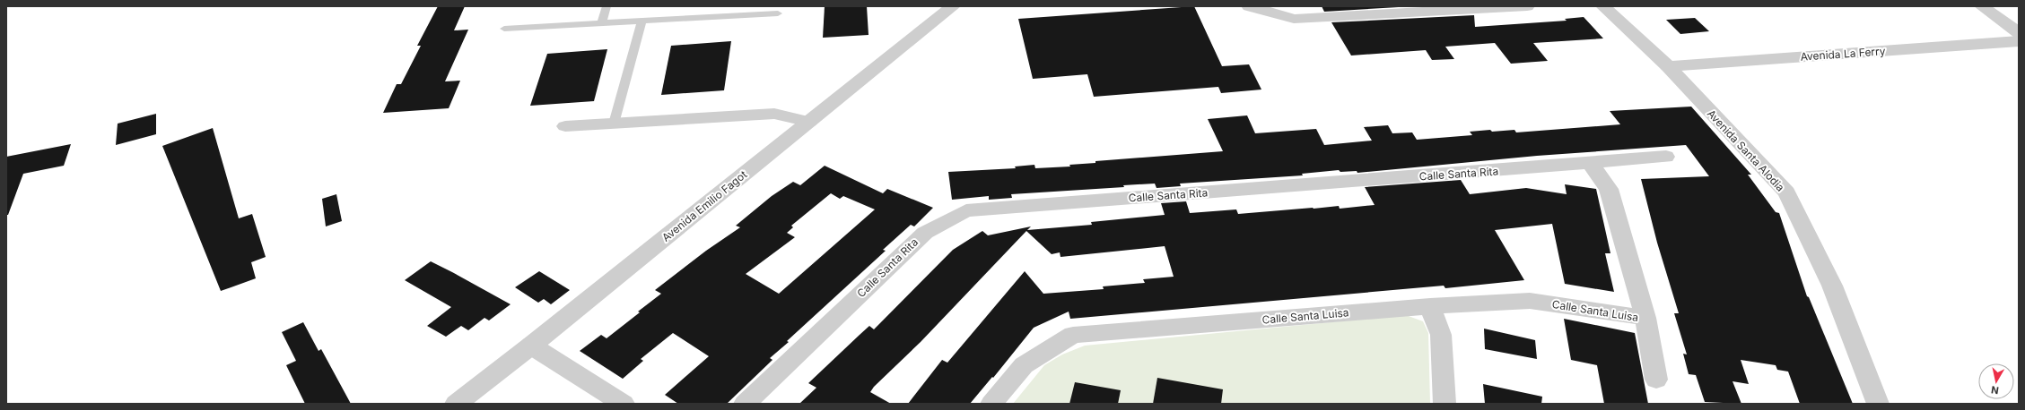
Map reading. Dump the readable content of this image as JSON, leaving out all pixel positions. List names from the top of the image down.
{
  "streets": {
    "street": [
      "Avenida La Ferry",
      "Avenida Santa Alodia",
      "Calle Santa Rita",
      "Avenida Emilio Fagot",
      "Calle Santa Luisa"
    ]
  },
  "crossings": [
    ["Avenida La Ferry", "Avenida Santa Alodia"],
    ["Calle Santa Rita", "Calle Santa Luisa"]
  ],
  "north": "bottom"
}
